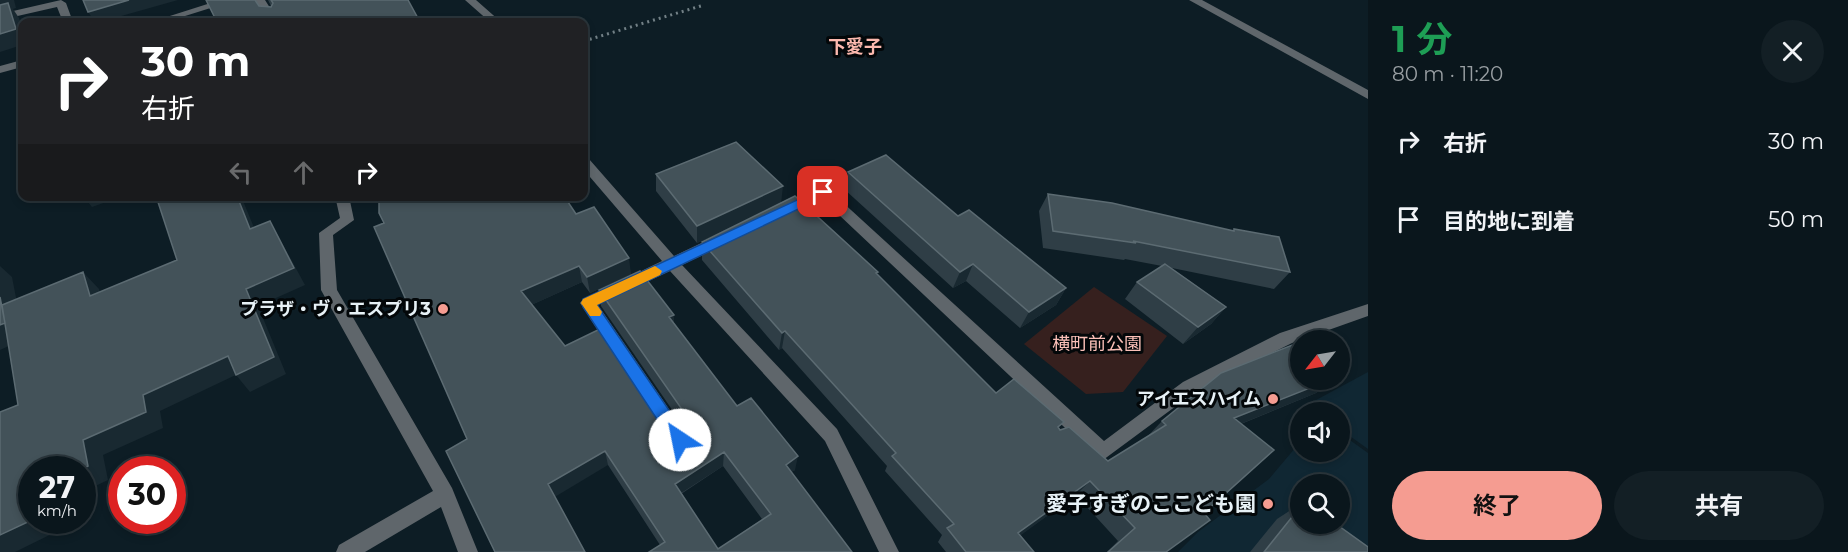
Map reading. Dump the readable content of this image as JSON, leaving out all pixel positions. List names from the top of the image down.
{
  "districts": ["下愛子"],
  "parks": ["横町前公園"],
  "places": ["プラザ・ヴ・エスプリ3", "アイエスハイム", "愛子すぎのここども園"],
  "north": "bottom left",
  "page": {
    "heading": ["1 分", "80 m · 11:20"],
    "turn": ["30 m", "右折"],
    "list": [
      {
        "name": "右折",
        "value": "30 m"
      },
      {
        "name": "目的地に到着",
        "value": "50 m"
      }
    ],
    "speed": "27 km/h",
    "limit": "30",
    "buttons": ["終了", "共有"]
  }
}
